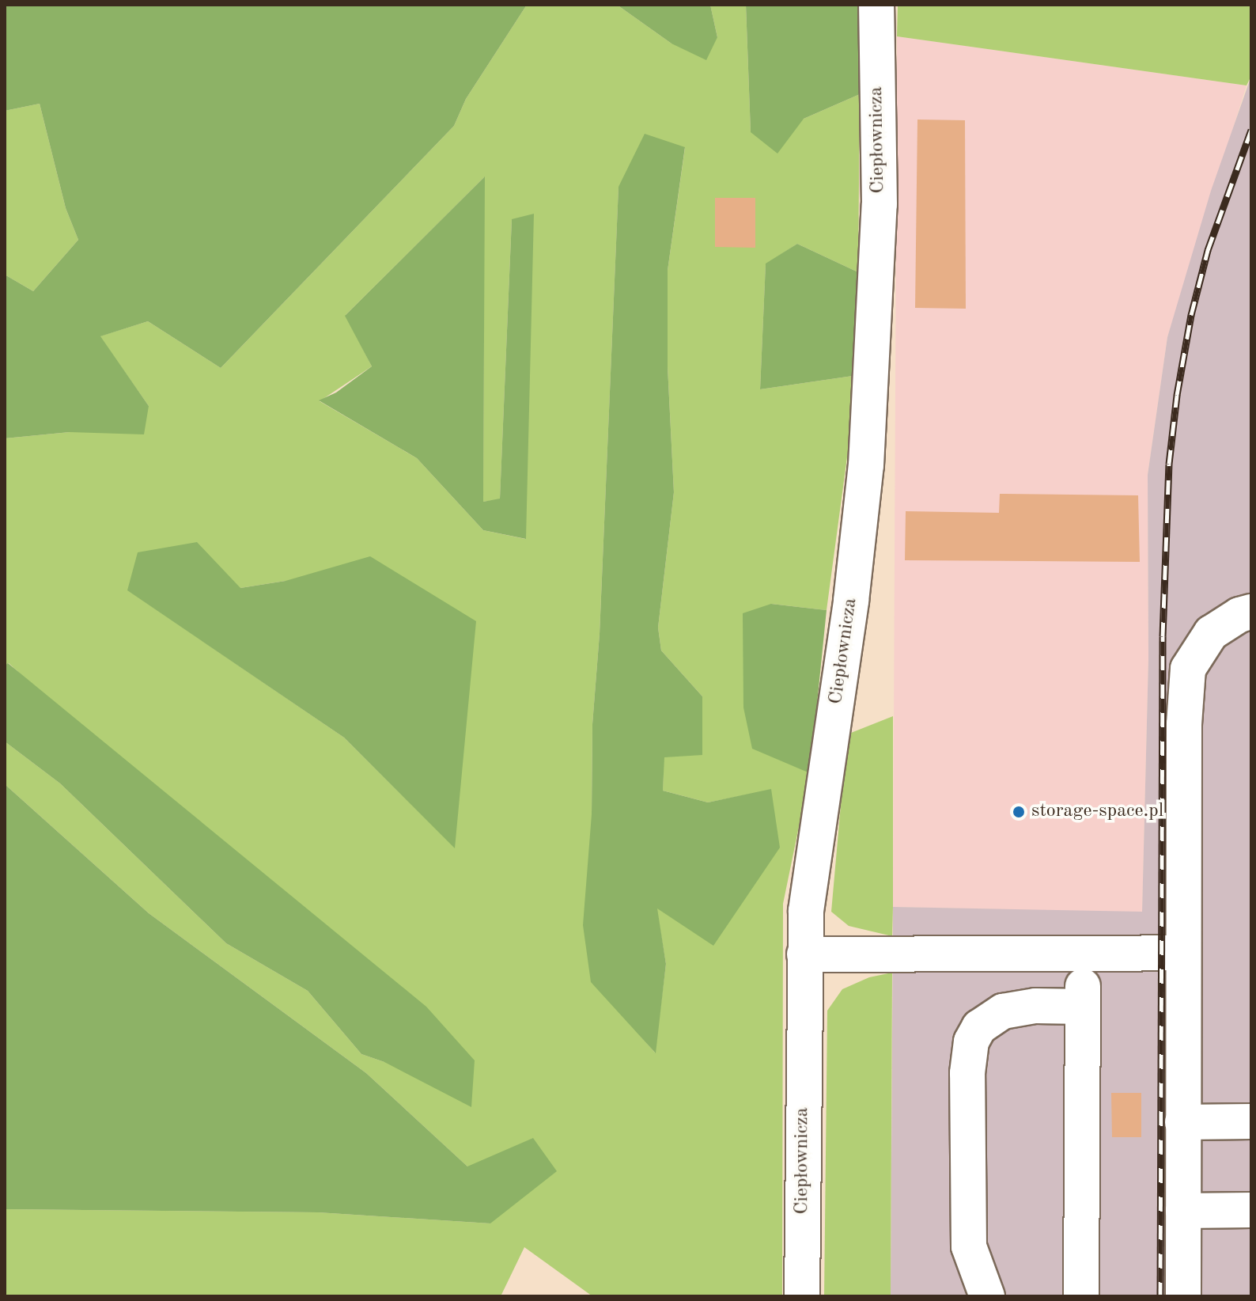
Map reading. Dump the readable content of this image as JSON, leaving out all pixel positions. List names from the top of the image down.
{
  "streets": {
    "street": ["Ciepłownicza"]
  },
  "places": ["storage-space.pl"]
}
